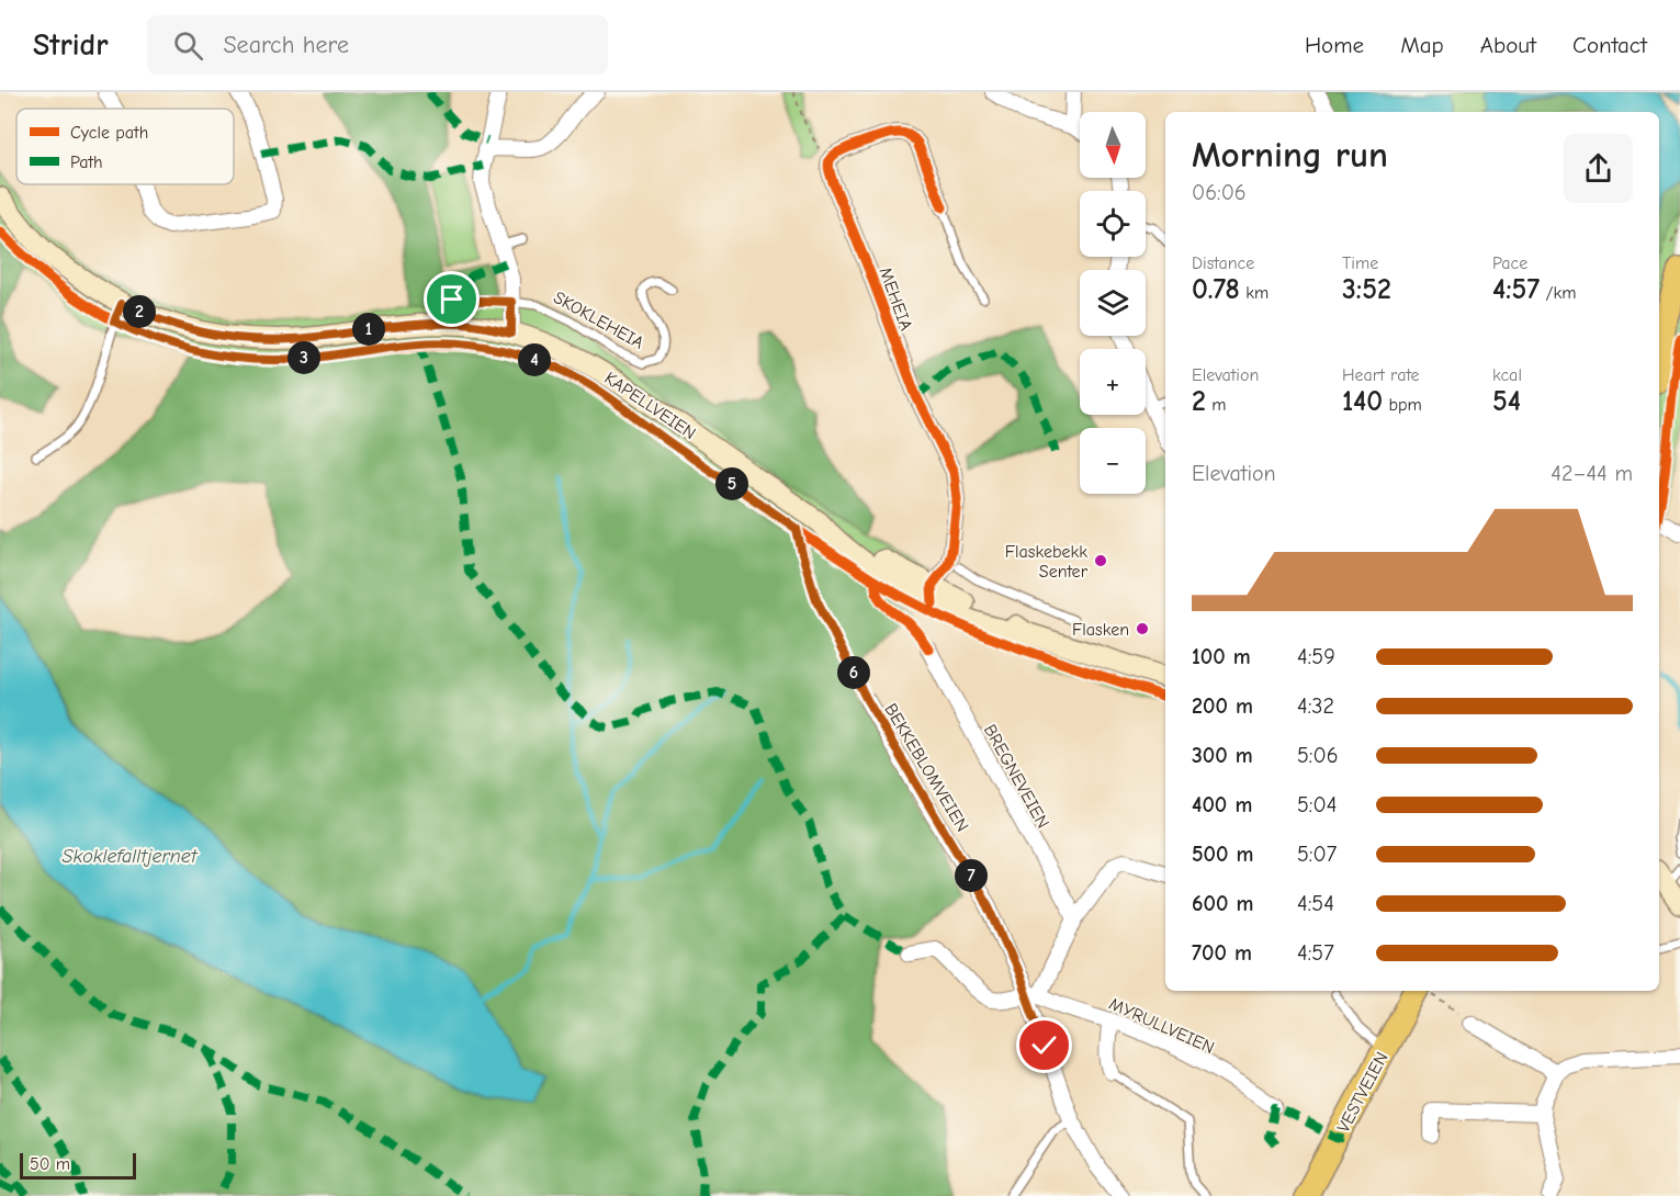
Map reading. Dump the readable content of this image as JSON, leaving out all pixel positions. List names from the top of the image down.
{
  "streets": {
    "main road": ["KAPELLVEIEN", "VESTVEIEN"],
    "street": [
      "MEHEIA",
      "BEKKEBLOMVEIEN",
      "BREGNEVEIEN",
      "MYRULLVEIEN"
    ],
    "lane": ["SKOKLEHEIA"]
  },
  "crossings": [
    ["MEHEIA", "KAPELLVEIEN"],
    ["BEKKEBLOMVEIEN", "MYRULLVEIEN"]
  ],
  "water": ["Skoklefalltjernet"],
  "places": ["Flaskebekk Senter", "Flasken"],
  "legend": ["Cycle path", "Path"],
  "scale_bar": "50 m",
  "north": "bottom",
  "page": {
    "header": "Stridr",
    "search": "Search here",
    "nav": [
      "Home",
      "Map",
      "About",
      "Contact"
    ],
    "map_buttons": ["+", "−"],
    "heading": ["Morning run", "06:06"],
    "stats": [
      ["Distance", "0.78 km"],
      ["Time", "3:52"],
      ["Pace", "4:57 /km"],
      ["Elevation", "2 m"],
      ["Heart rate", "140 bpm"],
      ["kcal", "54"]
    ],
    "pins": [
      "2",
      "1",
      "3",
      "4",
      "5",
      "6",
      "7"
    ],
    "chart": ["Elevation", "42–44 m"],
    "list": [
      {
        "name": "100 m",
        "note": "4:59"
      },
      {
        "name": "200 m",
        "note": "4:32"
      },
      {
        "name": "300 m",
        "note": "5:06"
      },
      {
        "name": "400 m",
        "note": "5:04"
      },
      {
        "name": "500 m",
        "note": "5:07"
      },
      {
        "name": "600 m",
        "note": "4:54"
      },
      {
        "name": "700 m",
        "note": "4:57"
      }
    ],
    "scale": "50 m"
  }
}
